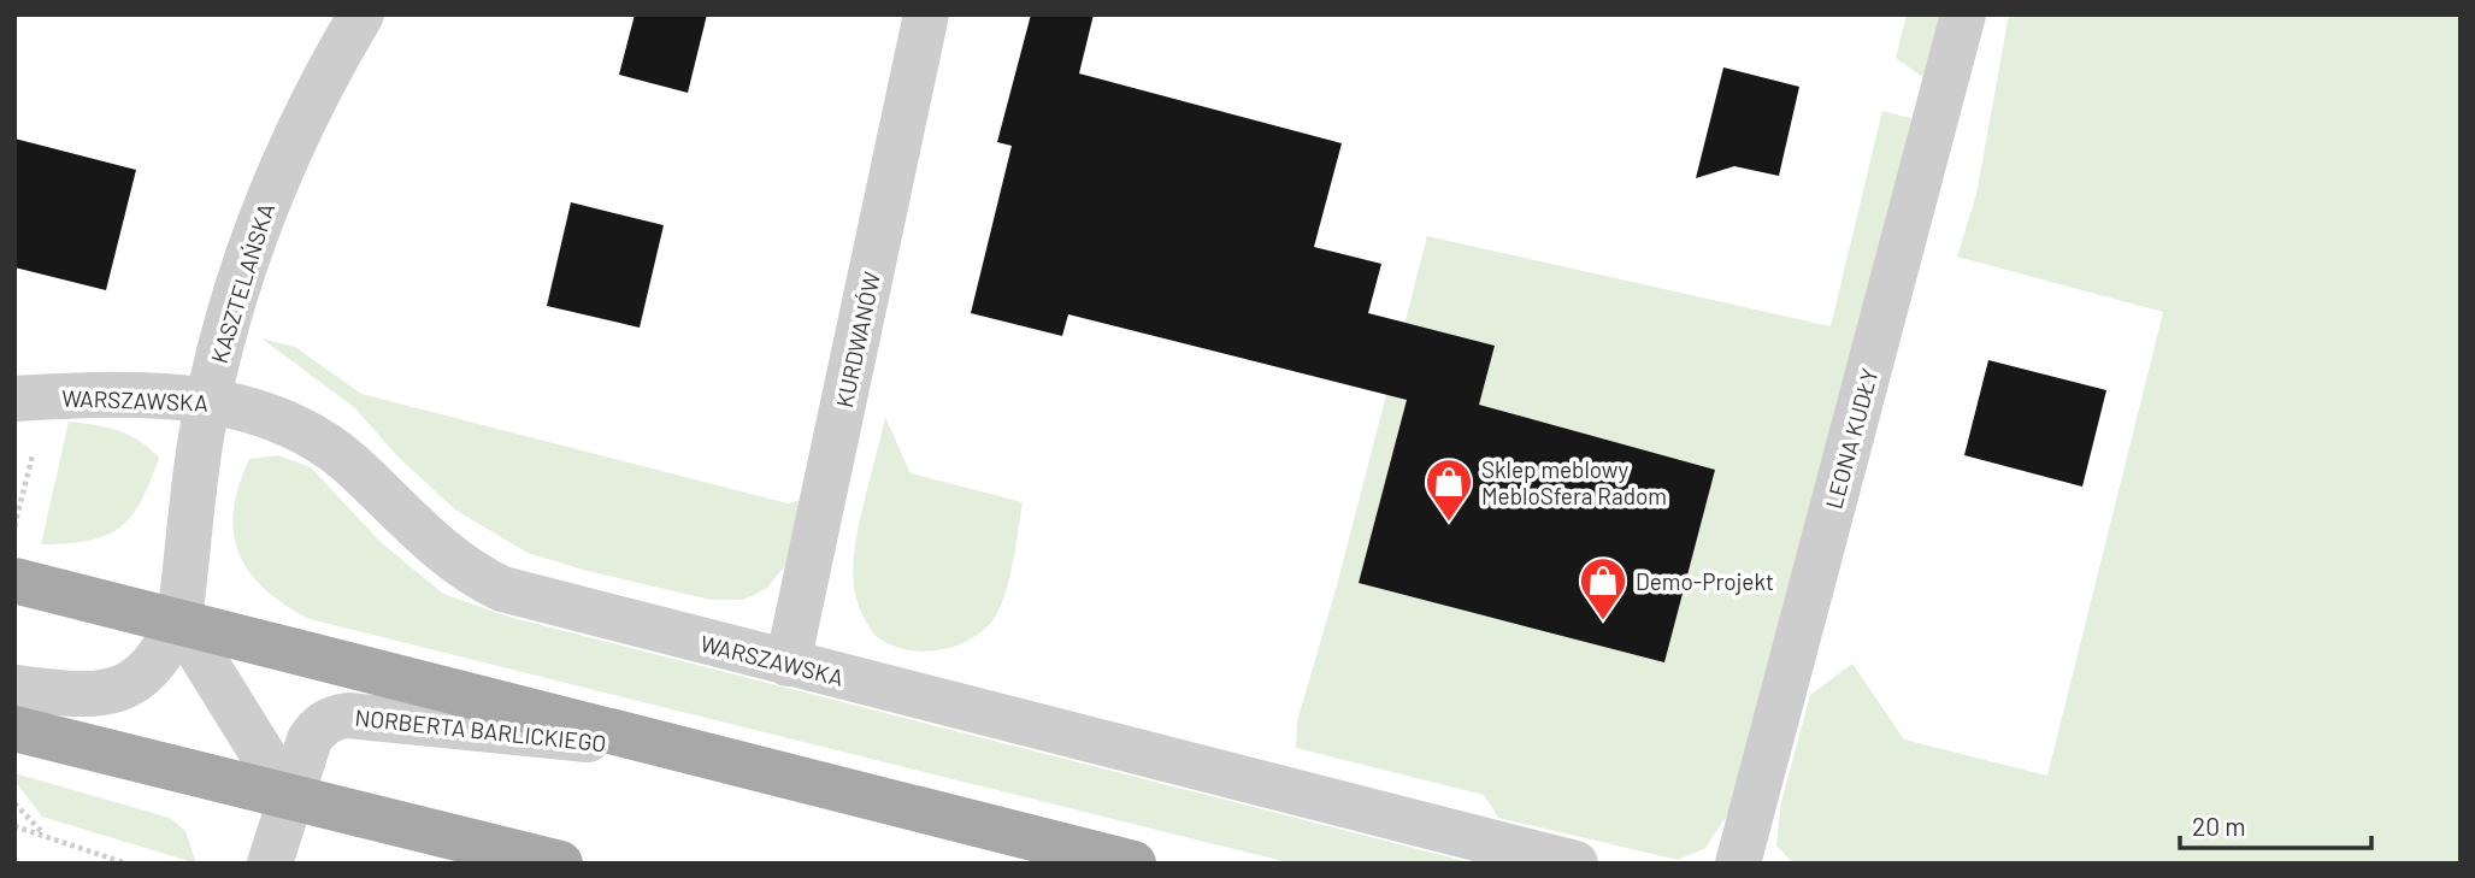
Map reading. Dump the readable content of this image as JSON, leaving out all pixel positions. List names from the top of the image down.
{
  "streets": {
    "street": [
      "KASZTELAŃSKA",
      "KURDWANÓW",
      "WARSZAWSKA",
      "LEONA KUDŁY",
      "NORBERTA BARLICKIEGO"
    ]
  },
  "crossings": [
    ["KASZTELAŃSKA", "WARSZAWSKA"],
    ["KURDWANÓW", "WARSZAWSKA"]
  ],
  "places": {
    "shop": ["Sklep meblowy MebloSfera Radom", "Demo-Projekt"]
  },
  "scale_bar": "20 m"
}
